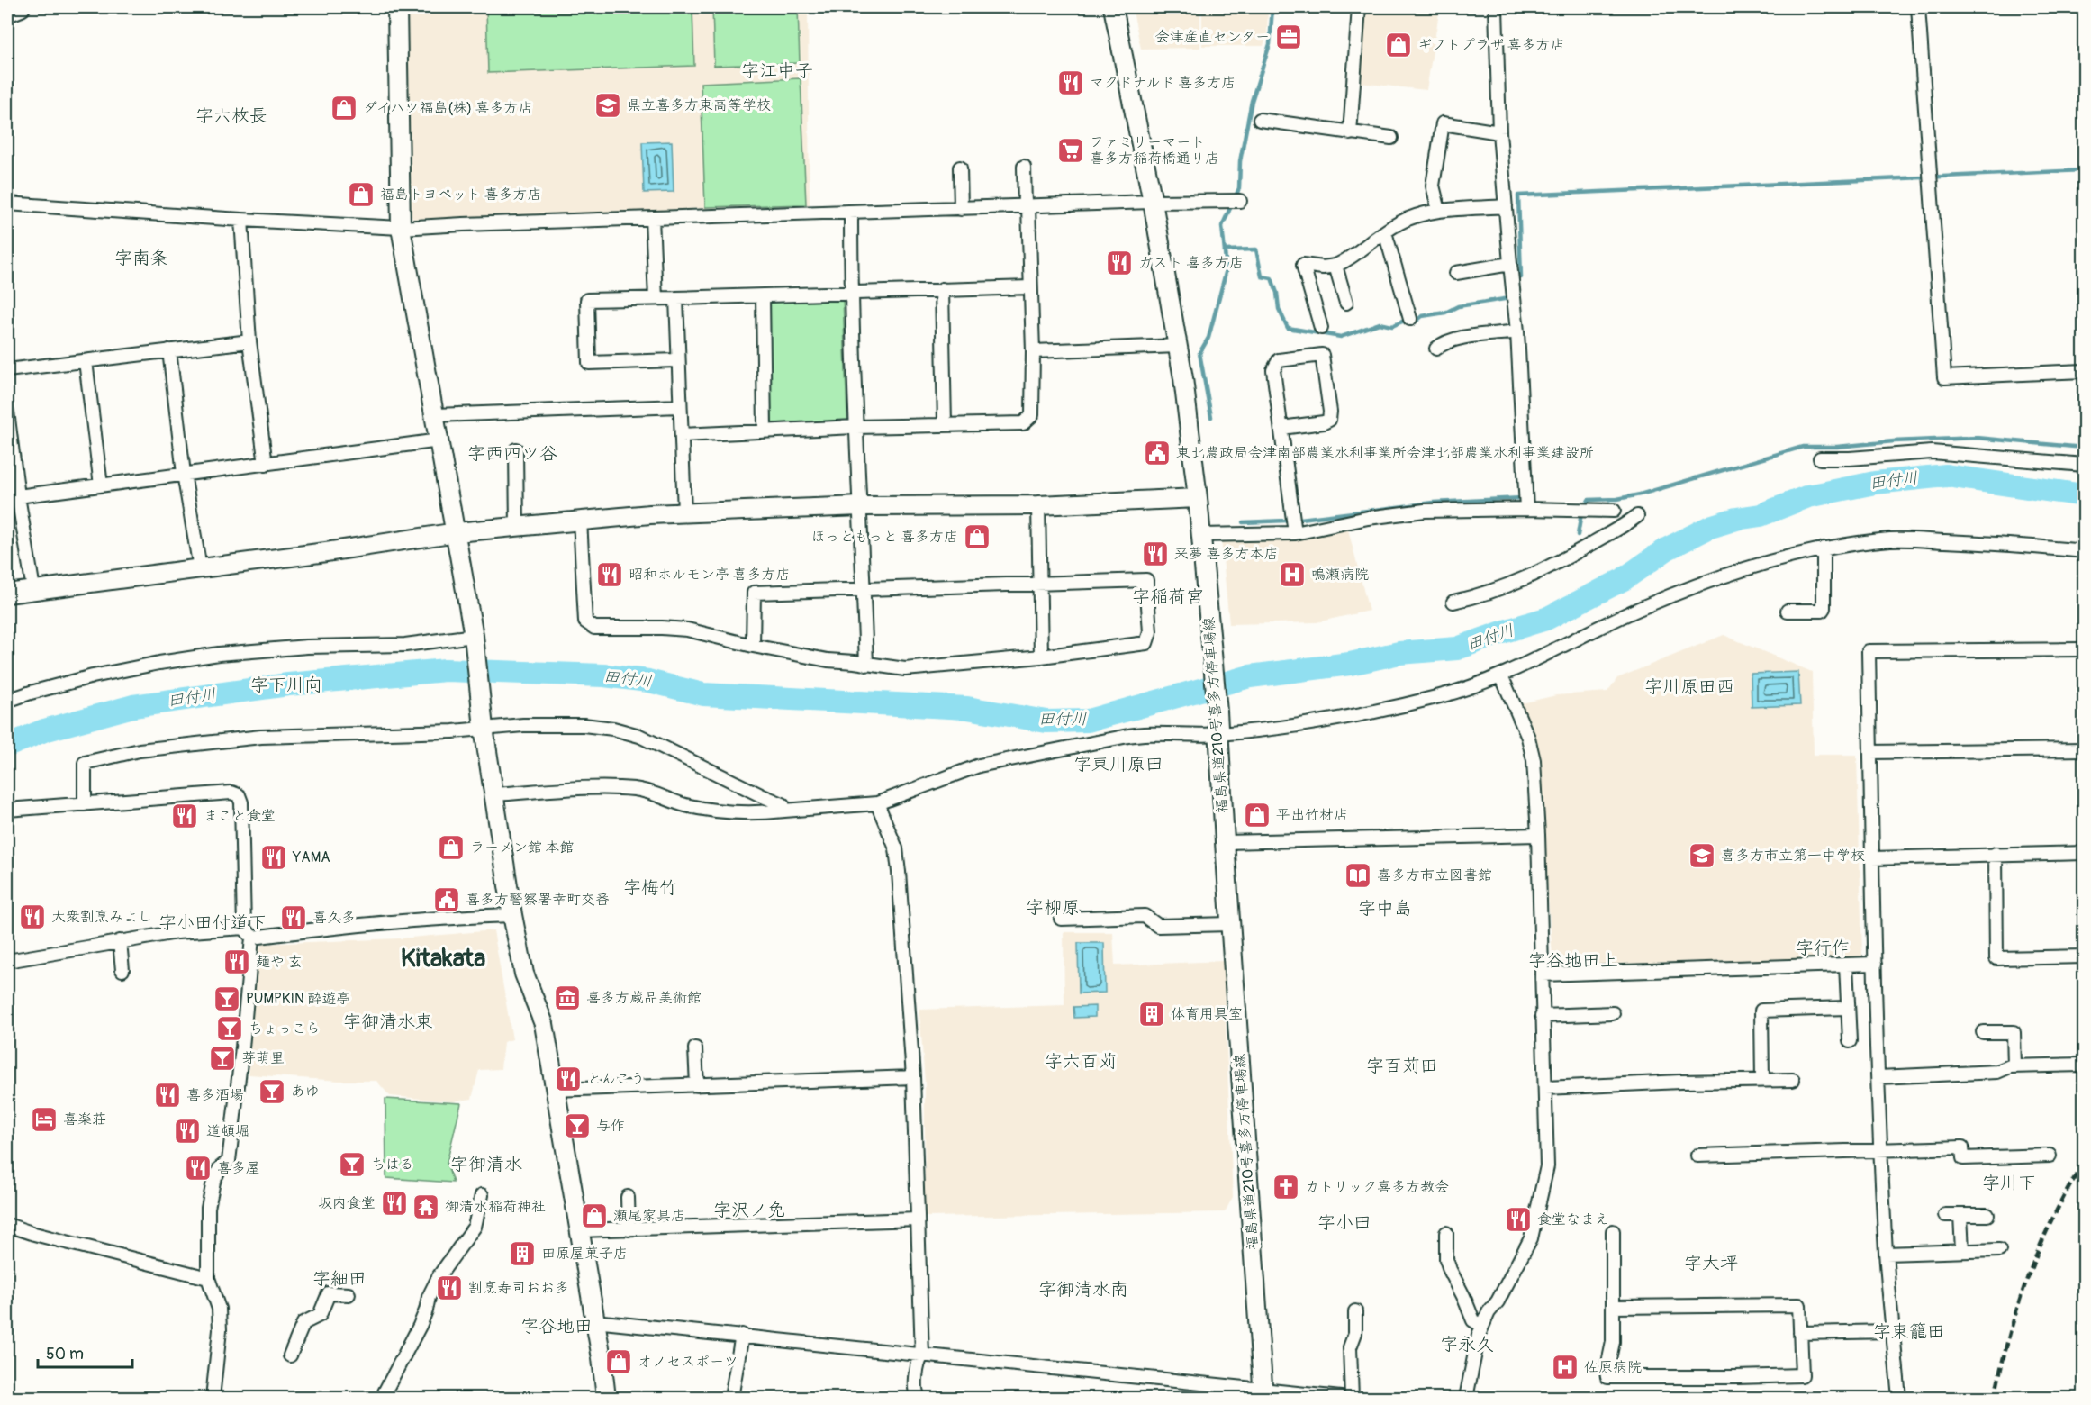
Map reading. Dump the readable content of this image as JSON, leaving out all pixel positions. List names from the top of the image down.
{
  "streets": {
    "street": ["福島県道210号喜多方停車場線"]
  },
  "districts": [
    "字江中子",
    "字六枚長",
    "字南条",
    "字西四ツ谷",
    "字稲荷宮",
    "字下川向",
    "字川原田西",
    "字東川原田",
    "字梅竹",
    "字柳原",
    "字中島",
    "字小田付道下",
    "字行作",
    "Kitakata",
    "字谷地田上",
    "字御清水東",
    "字六百苅",
    "字百苅田",
    "字御清水",
    "字川下",
    "字沢ノ免",
    "字小田",
    "字大坪",
    "字細田",
    "字御清水南",
    "字谷地田",
    "字東籠田",
    "字永久"
  ],
  "water": ["田付川"],
  "places": {
    "office": ["会津産直センター"],
    "shop": [
      "ギフトプラザ 喜多方店",
      "ダイハツ福島(株) 喜多方店",
      "福島トヨペット 喜多方店",
      "ほっともっと 喜多方店",
      "平出竹材店",
      "ラーメン館 本館",
      "瀬尾家具店",
      "オノセスポーツ"
    ],
    "restaurant": [
      "マクドナルド 喜多方店",
      "ガスト 喜多方店",
      "来夢 喜多方本店",
      "昭和ホルモン亭 喜多方店",
      "まこと食堂",
      "YAMA",
      "大衆割烹みよし",
      "喜久多",
      "麺や 玄",
      "とんこう",
      "喜多酒場",
      "道頓堀",
      "喜多屋",
      "坂内食堂",
      "食堂なまえ",
      "割烹寿司おお多"
    ],
    "school or university": ["県立喜多方東高等学校", "喜多方市立第一中学校"],
    "supermarket": ["ファミリーマート 喜多方稲荷橋通り店"],
    "public building": ["東北農政局会津南部農業水利事業所会津北部農業水利事業建設所", "喜多方警察署幸町交番"],
    "hospital": ["鳴瀬病院", "佐原病院"],
    "library": ["喜多方市立図書館"],
    "museum": ["喜多方蔵品美術館"],
    "bar": [
      "PUMPKIN 酔遊亭",
      "ちょっこら",
      "芽萌里",
      "あゆ",
      "与作",
      "ちはる"
    ],
    "building": ["体育用具室", "田原屋菓子店"],
    "hotel": ["喜楽荘"],
    "church": ["カトリック喜多方教会"],
    "temple": ["御清水稲荷神社"]
  },
  "scale_bar": "50 m"
}
